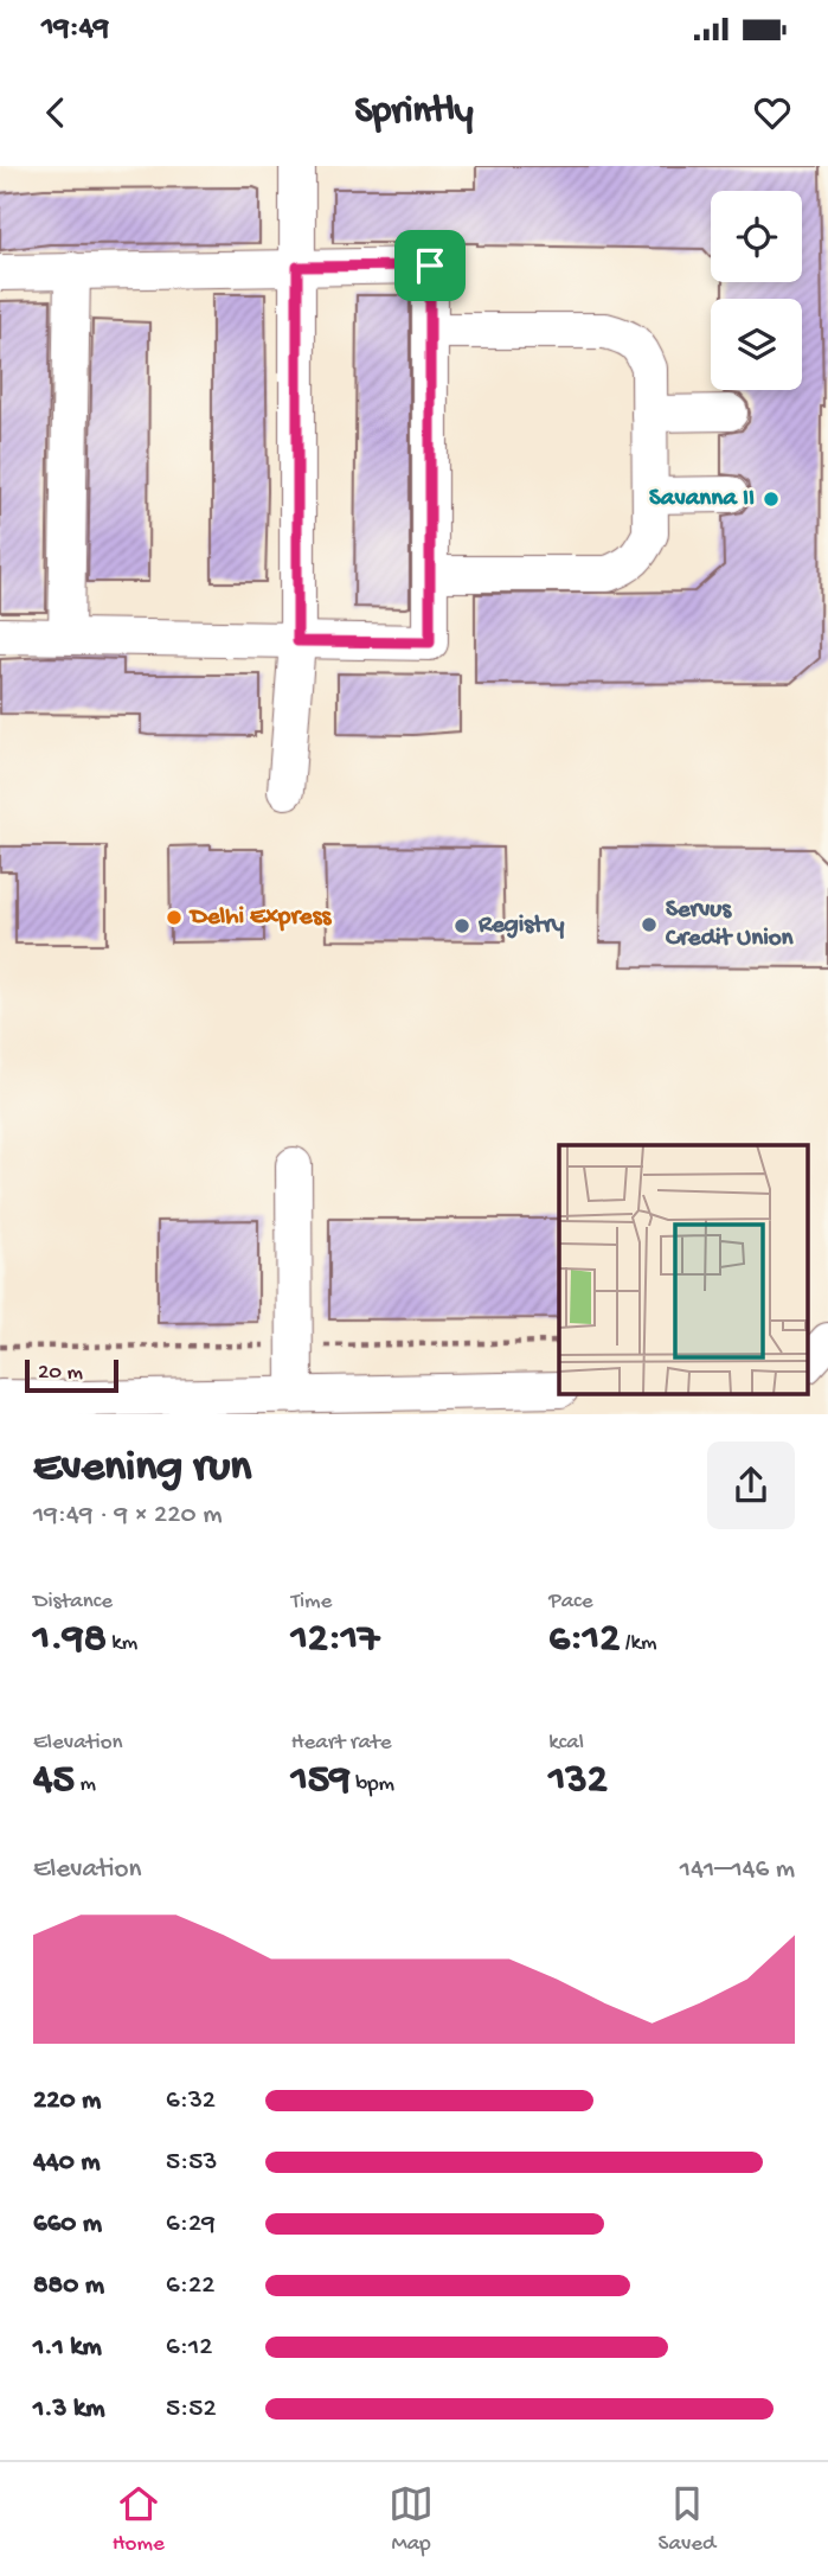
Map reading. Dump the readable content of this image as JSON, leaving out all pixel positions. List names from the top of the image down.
{
  "places": [
    "Savanna II",
    "Delhi Express",
    "Servus Credit Union",
    "Registry"
  ],
  "scale_bar": "20 m",
  "page": {
    "status": "19:49",
    "header": "Sprintly",
    "scale": "20 m",
    "heading": ["Evening run", "19:49 · 9 × 220 m"],
    "stats": [
      ["Distance", "1.98 km"],
      ["Time", "12:17"],
      ["Pace", "6:12 /km"],
      ["Elevation", "45 m"],
      ["Heart rate", "159 bpm"],
      ["kcal", "132"]
    ],
    "chart": ["Elevation", "141–146 m"],
    "list": [
      {
        "name": "220 m",
        "note": "6:32"
      },
      {
        "name": "440 m",
        "note": "5:53"
      },
      {
        "name": "660 m",
        "note": "6:29"
      },
      {
        "name": "880 m",
        "note": "6:22"
      },
      {
        "name": "1.1 km",
        "note": "6:12"
      },
      {
        "name": "1.3 km",
        "note": "5:52"
      }
    ],
    "tabs": ["Home", "Map", "Saved"]
  }
}
